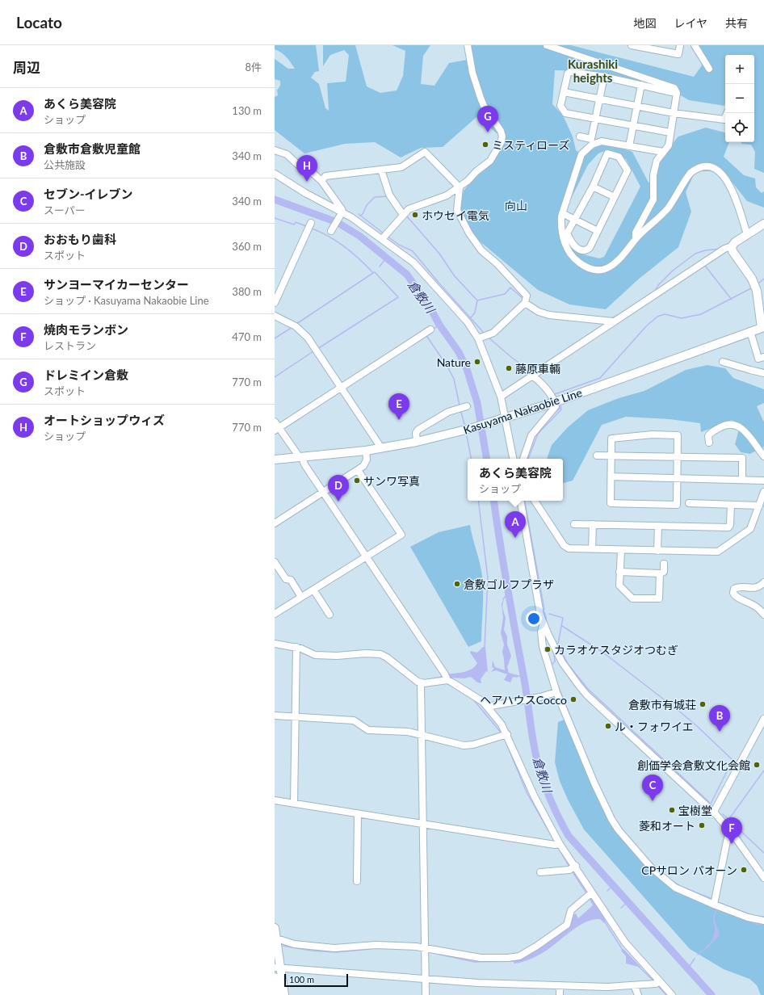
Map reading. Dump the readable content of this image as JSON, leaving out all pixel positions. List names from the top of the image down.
{
  "streets": {
    "main road": ["Kasuyama Nakaobie Line"]
  },
  "districts": ["Kurashiki heights"],
  "water": ["倉敷川"],
  "parks": ["向山"],
  "places": [
    "ミスティローズ",
    "ホウセイ電気",
    "Nature",
    "藤原車輛",
    "サンワ写真",
    "倉敷ゴルフプラザ",
    "カラオケスタジオつむぎ",
    "ヘアハウスCocco",
    "倉敷市有城荘",
    "ル・フォワイエ",
    "創価学会倉敷文化会館",
    "宝樹堂",
    "菱和オート",
    "CPサロン パオーン"
  ],
  "scale_bar": "100 m",
  "page": {
    "header": "Locato",
    "nav": ["地図", "レイヤ", "共有"],
    "heading": ["周辺", "8件"],
    "map_buttons": ["+", "−"],
    "list": [
      {
        "mark": "A",
        "name": "あくら美容院",
        "note": "ショップ",
        "value": "130 m"
      },
      {
        "mark": "B",
        "name": "倉敷市倉敷児童館",
        "note": "公共施設",
        "value": "340 m"
      },
      {
        "mark": "C",
        "name": "セブン-イレブン",
        "note": "スーパー",
        "value": "340 m"
      },
      {
        "mark": "D",
        "name": "おおもり歯科",
        "note": "スポット",
        "value": "360 m"
      },
      {
        "mark": "E",
        "name": "サンヨーマイカーセンター",
        "note": "ショップ · Kasuyama Nakaobie Line",
        "value": "380 m"
      },
      {
        "mark": "F",
        "name": "焼肉モランボン",
        "note": "レストラン",
        "value": "470 m"
      },
      {
        "mark": "G",
        "name": "ドレミイン倉敷",
        "note": "スポット",
        "value": "770 m"
      },
      {
        "mark": "H",
        "name": "オートショップウィズ",
        "note": "ショップ",
        "value": "770 m"
      }
    ],
    "pins": [
      "G",
      "H",
      "E",
      "D",
      "A",
      "B",
      "C",
      "F"
    ],
    "popup": ["あくら美容院", "ショップ"],
    "scale": "100 m"
  }
}
